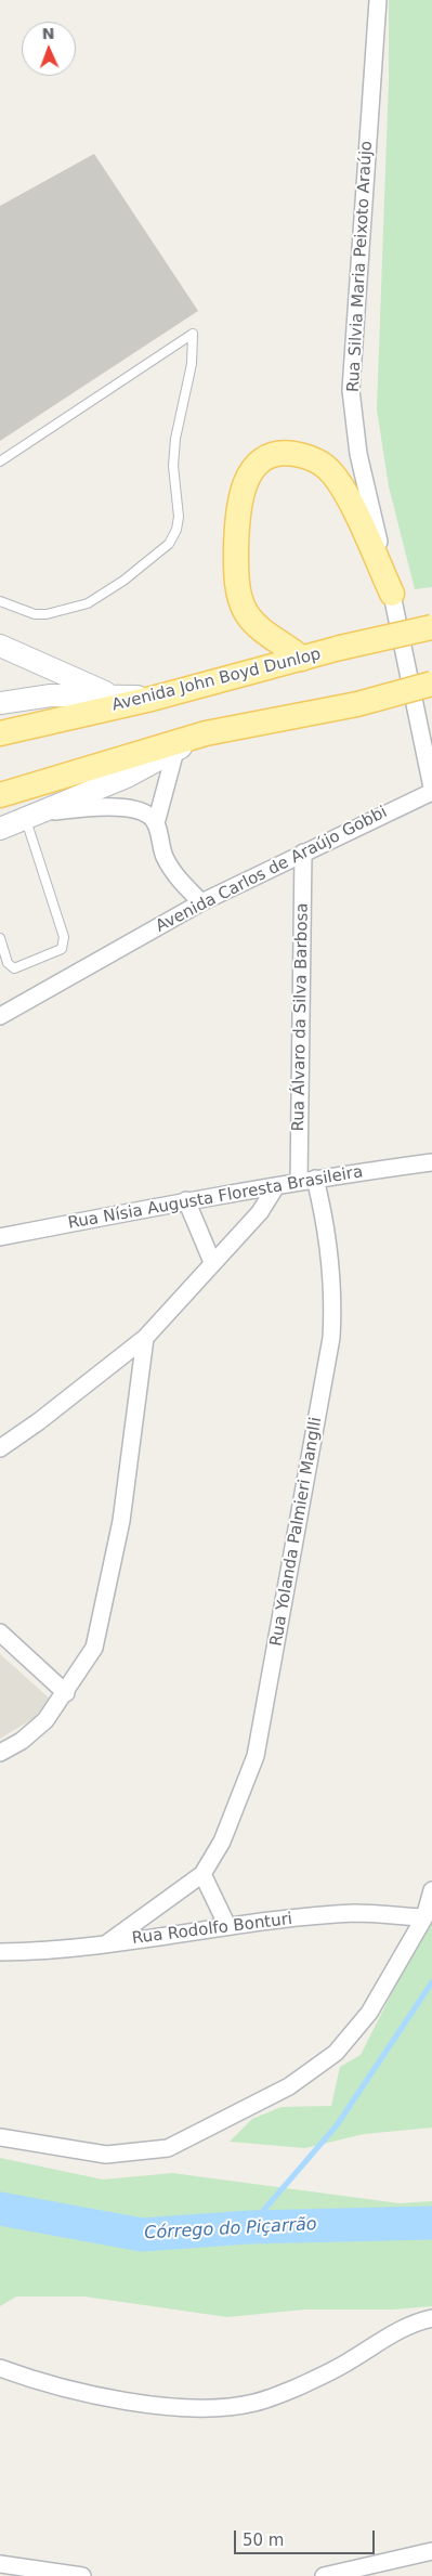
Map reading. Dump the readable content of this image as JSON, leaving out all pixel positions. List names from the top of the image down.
{
  "streets": {
    "main road": ["Avenida John Boyd Dunlop"],
    "street": [
      "Rua Silvia Maria Peixoto Araújo",
      "Avenida Carlos de Araújo Gobbi",
      "Rua Álvaro da Silva Barbosa",
      "Rua Nísia Augusta Floresta Brasileira",
      "Rua Yolanda Palmieri Manglli",
      "Rua Rodolfo Bonturi"
    ]
  },
  "crossings": [
    ["Avenida Carlos de Araújo Gobbi", "Rua Álvaro da Silva Barbosa"],
    ["Rua Álvaro da Silva Barbosa", "Rua Nísia Augusta Floresta Brasileira"],
    ["Rua Álvaro da Silva Barbosa", "Rua Yolanda Palmieri Manglli"],
    ["Rua Nísia Augusta Floresta Brasileira", "Rua Yolanda Palmieri Manglli"],
    ["Rua Yolanda Palmieri Manglli", "Rua Rodolfo Bonturi"]
  ],
  "water": ["Córrego do Piçarrão"],
  "scale_bar": "50 m",
  "north": "top"
}
